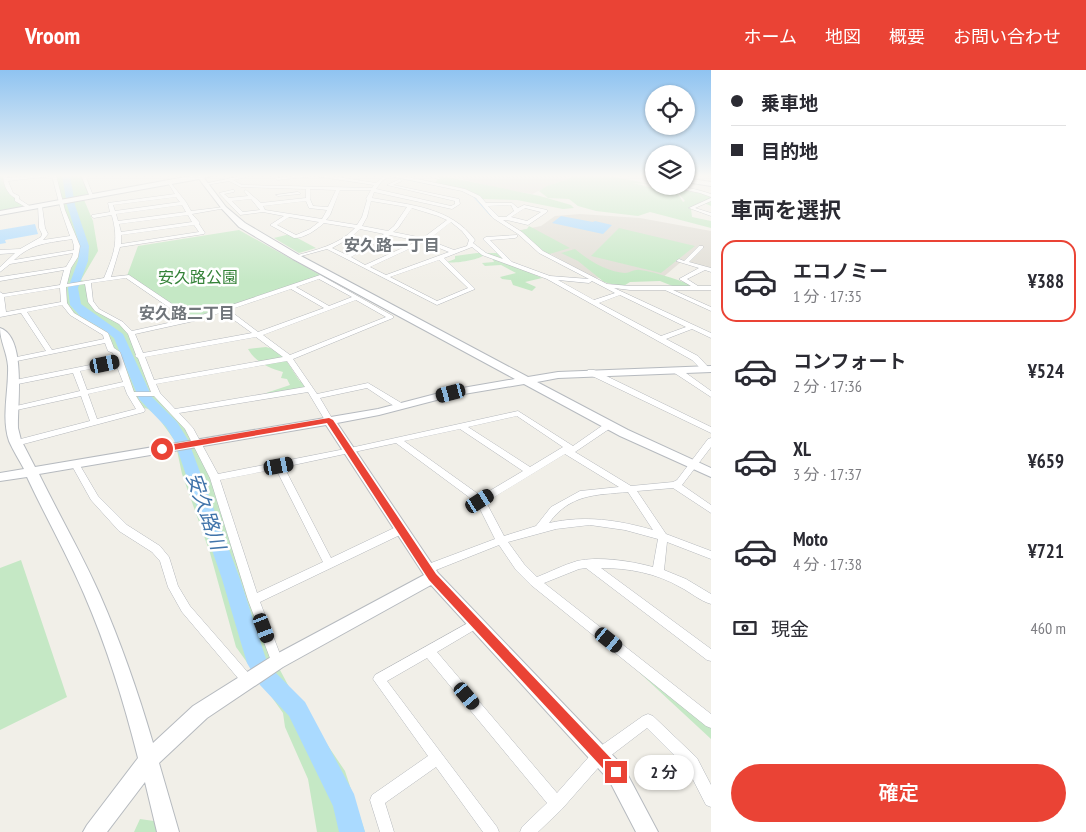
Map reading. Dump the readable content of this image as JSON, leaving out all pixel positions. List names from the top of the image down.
{
  "districts": ["安久路一丁目", "安久路二丁目"],
  "water": ["安久路川"],
  "parks": ["安久路公園"],
  "page": {
    "header": "Vroom",
    "nav": [
      "ホーム",
      "地図",
      "概要",
      "お問い合わせ"
    ],
    "banner": ["乗車地", "目的地"],
    "heading": "車両を選択",
    "list": [
      {
        "name": "エコノミー",
        "note": "1 分 · 17:35",
        "value": "¥388"
      },
      {
        "name": "コンフォート",
        "note": "2 分 · 17:36",
        "value": "¥524"
      },
      {
        "name": "XL",
        "note": "3 分 · 17:37",
        "value": "¥659"
      },
      {
        "name": "Moto",
        "note": "4 分 · 17:38",
        "value": "¥721"
      }
    ],
    "pay": ["現金", "460 m"],
    "buttons": "確定",
    "bubble": "2 分"
  }
}
